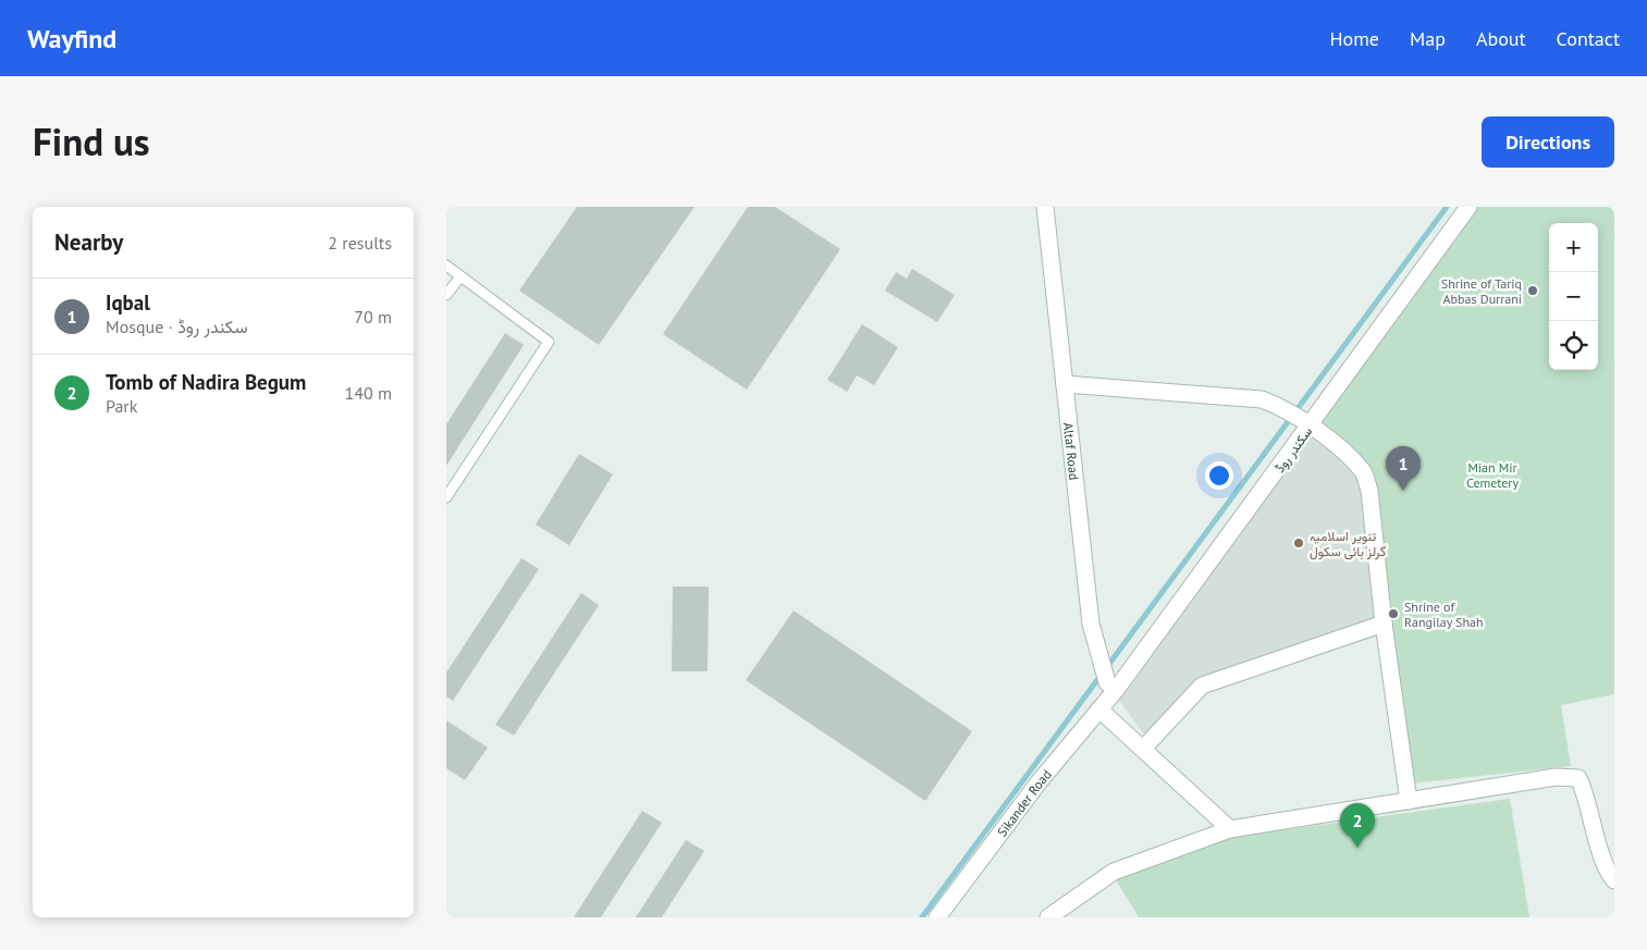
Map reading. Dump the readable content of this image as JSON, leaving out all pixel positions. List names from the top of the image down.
{
  "streets": {
    "street": ["سکندر روڈ", "Altaf Road", "Sikander Road"]
  },
  "crossings": [
    ["سکندر روڈ", "Altaf Road"],
    ["سکندر روڈ", "Sikander Road"],
    ["Altaf Road", "Sikander Road"]
  ],
  "parks": ["Mian Mir Cemetery"],
  "places": ["Shrine of Tariq Abbas Durrani", "تنویر اسلامیہ گرلز ہائی سکول", "Shrine of Rangilay Shah"],
  "page": {
    "header": "Wayfind",
    "nav": [
      "Home",
      "Map",
      "About",
      "Contact"
    ],
    "title": "Find us",
    "buttons": "Directions",
    "heading": ["Nearby", "2 results"],
    "map_buttons": ["+", "−"],
    "list": [
      {
        "mark": "1",
        "name": "Iqbal",
        "note": "Mosque · سکندر روڈ",
        "value": "70 m"
      },
      {
        "mark": "2",
        "name": "Tomb of Nadira Begum",
        "note": "Park",
        "value": "140 m"
      }
    ],
    "pins": ["1", "2"]
  }
}
